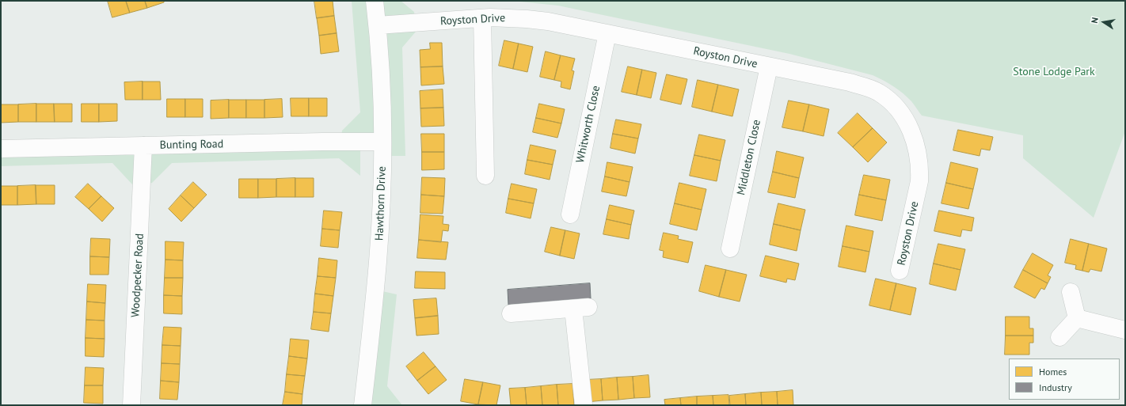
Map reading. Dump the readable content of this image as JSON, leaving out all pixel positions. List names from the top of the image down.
{
  "streets": {
    "street": [
      "Royston Drive",
      "Whitworth Close",
      "Bunting Road",
      "Middleton Close",
      "Hawthorn Drive",
      "Woodpecker Road"
    ]
  },
  "crossings": [
    ["Royston Drive", "Whitworth Close"],
    ["Royston Drive", "Middleton Close"],
    ["Royston Drive", "Hawthorn Drive"],
    ["Bunting Road", "Hawthorn Drive"],
    ["Bunting Road", "Woodpecker Road"]
  ],
  "parks": ["Stone Lodge Park"],
  "legend": ["Homes", "Industry"],
  "north": "left"
}
